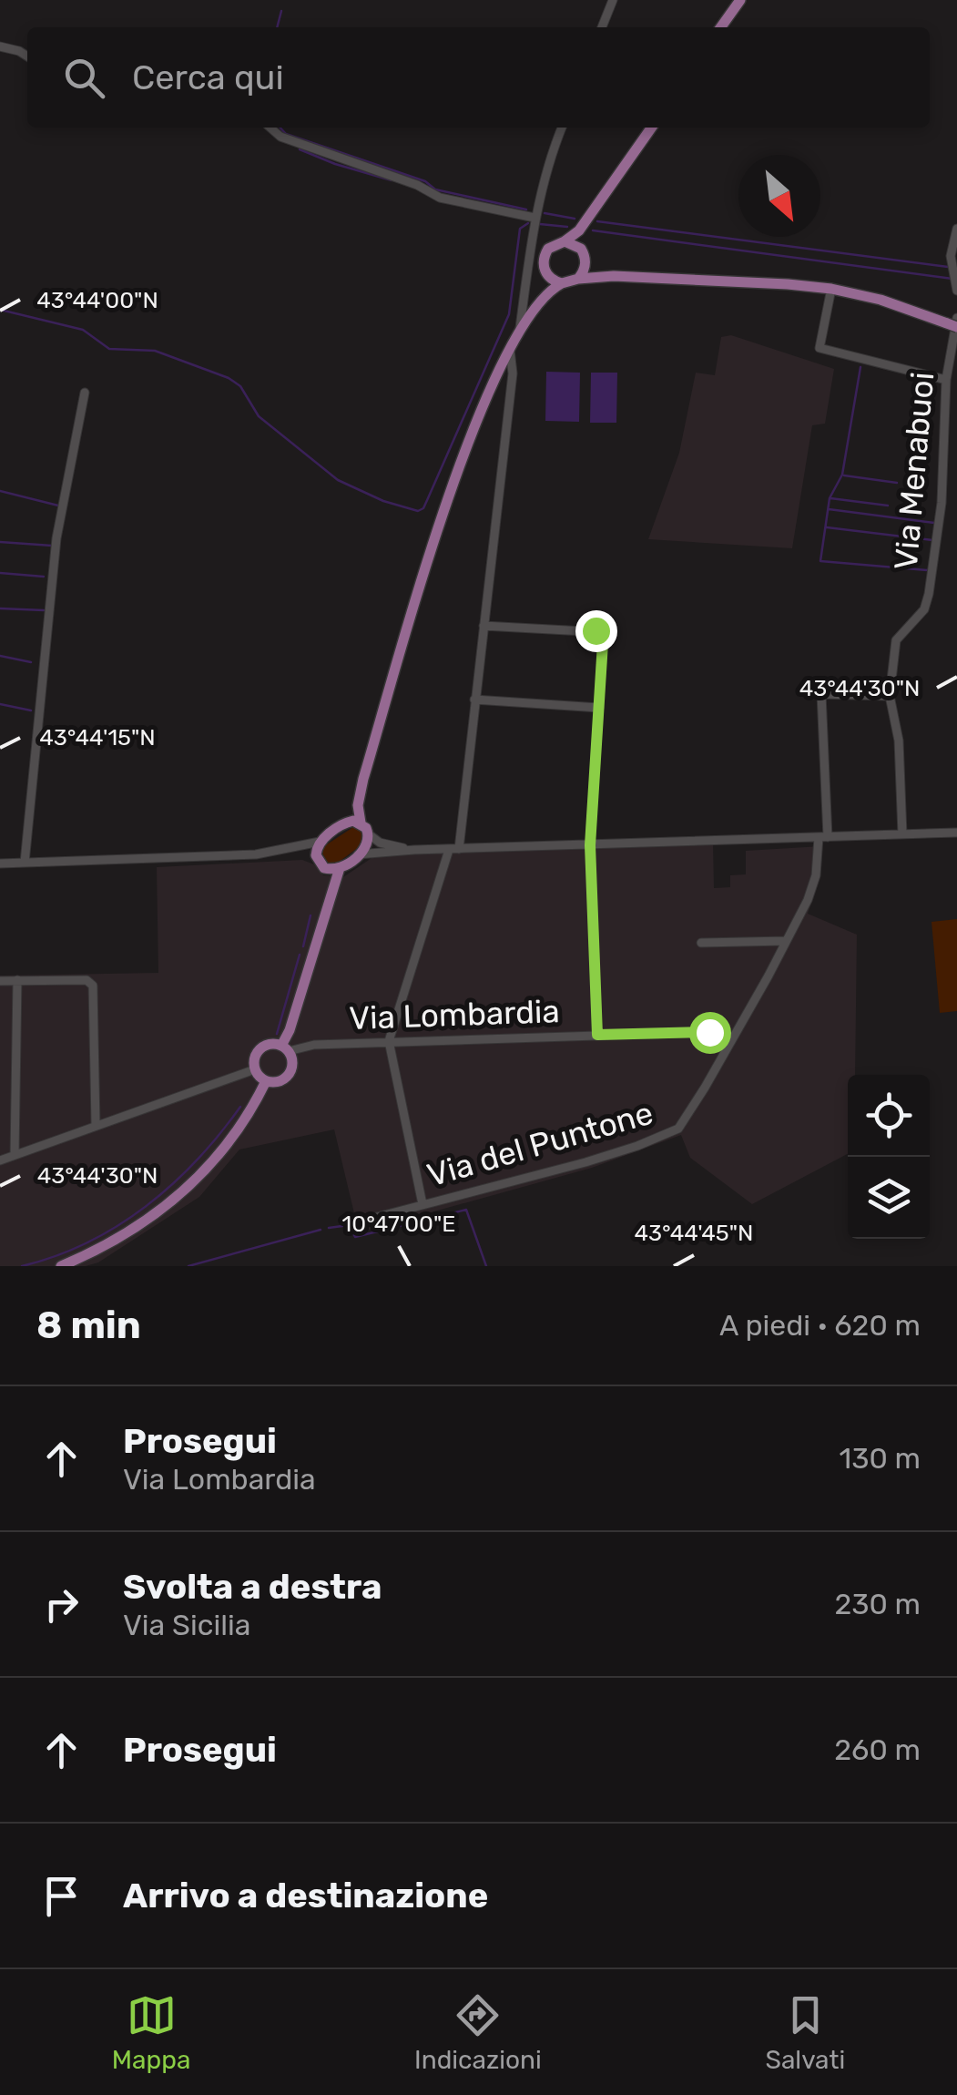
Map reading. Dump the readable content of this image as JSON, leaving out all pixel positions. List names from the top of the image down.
{
  "streets": {
    "street": ["Via Menabuoi", "Via Lombardia", "Via del Puntone"]
  },
  "crossings": [
    ["Via Menabuoi", "Via del Puntone"],
    ["Via Lombardia", "Via del Puntone"]
  ],
  "north": "bottom right",
  "page": {
    "search": "Cerca qui",
    "heading": ["8 min", "A piedi · 620 m"],
    "list": [
      ["Prosegui", "Via Lombardia", "130 m"],
      ["Svolta a destra", "Via Sicilia", "230 m"],
      ["Prosegui", "260 m"],
      "Arrivo a destinazione"
    ],
    "nav": ["Mappa", "Indicazioni", "Salvati"]
  },
  "coordinates": [
    "43°44'00\"N",
    "43°44'30\"N",
    "43°44'15\"N",
    "10°47'00\"E",
    "43°44'45\"N"
  ]
}
